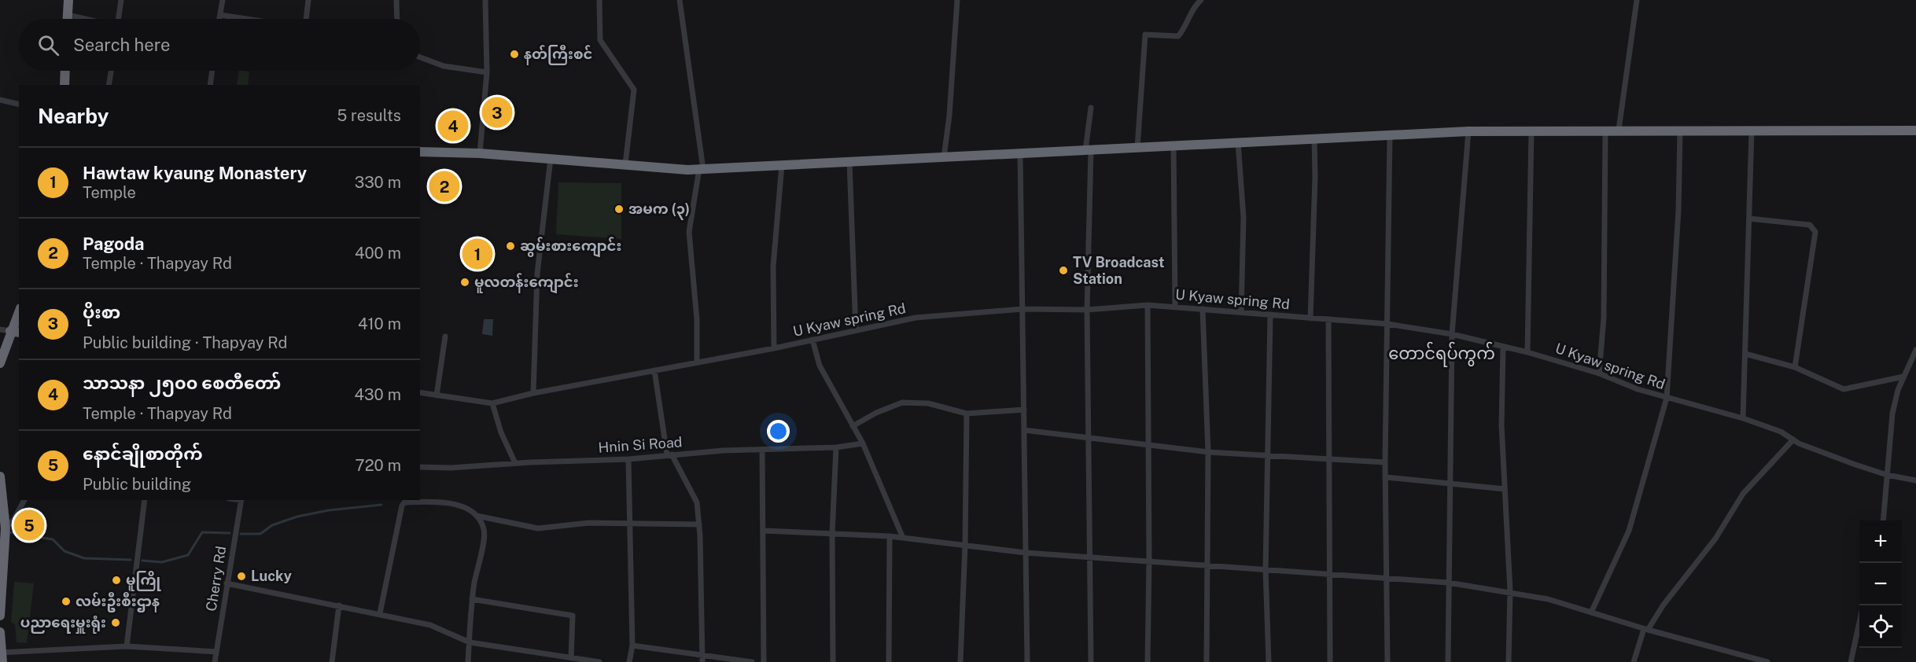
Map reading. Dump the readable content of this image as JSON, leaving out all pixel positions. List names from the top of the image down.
{
  "streets": {
    "street": ["U Kyaw spring Rd", "Hnin Si Road", "Cherry Rd"]
  },
  "districts": ["တောင်ရပ်ကွက်"],
  "places": [
    "နတ်ကြီးစင်",
    "အမက (၃)",
    "ဆွမ်းစားကျောင်း",
    "TV Broadcast Station",
    "မူလတန်းကျောင်း",
    "Lucky",
    "မူကြို",
    "လမ်းဦးစီးဌာန",
    "ပညာရေးမှူးရုံး"
  ],
  "page": {
    "search": "Search here",
    "heading": ["Nearby", "5 results"],
    "pins": [
      "3",
      "4",
      "2",
      "1",
      "5"
    ],
    "list": [
      {
        "mark": "1",
        "name": "Hawtaw kyaung Monastery",
        "note": "Temple",
        "value": "330 m"
      },
      {
        "mark": "2",
        "name": "Pagoda",
        "note": "Temple · Thapyay Rd",
        "value": "400 m"
      },
      {
        "mark": "3",
        "name": "ပိုးစာ",
        "note": "Public building · Thapyay Rd",
        "value": "410 m"
      },
      {
        "mark": "4",
        "name": "သာသနာ ၂၅၀၀ စေတီတော်",
        "note": "Temple · Thapyay Rd",
        "value": "430 m"
      },
      {
        "mark": "5",
        "name": "နောင်ချိုစာတိုက်",
        "note": "Public building",
        "value": "720 m"
      }
    ],
    "map_buttons": ["+", "−"]
  }
}
